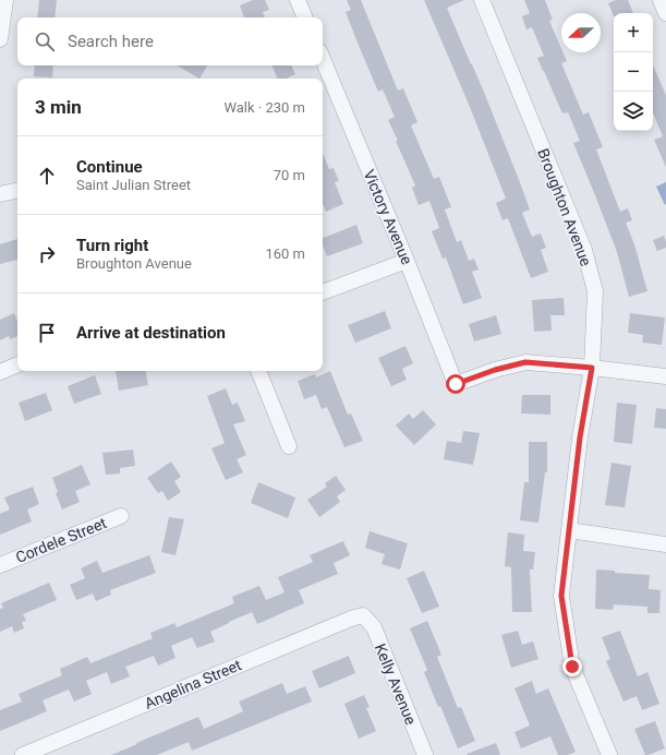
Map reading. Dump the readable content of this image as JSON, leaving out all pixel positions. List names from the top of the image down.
{
  "streets": {
    "street": [
      "Broughton Avenue",
      "Victory Avenue",
      "Cordele Street",
      "Angelina Street",
      "Kelly Avenue"
    ]
  },
  "crossings": [
    ["Broughton Avenue", "Victory Avenue"],
    ["Angelina Street", "Kelly Avenue"]
  ],
  "north": "left",
  "page": {
    "map_buttons": ["+", "−"],
    "search": "Search here",
    "heading": ["3 min", "Walk · 230 m"],
    "list": [
      ["Continue", "Saint Julian Street", "70 m"],
      ["Turn right", "Broughton Avenue", "160 m"],
      "Arrive at destination"
    ]
  }
}
